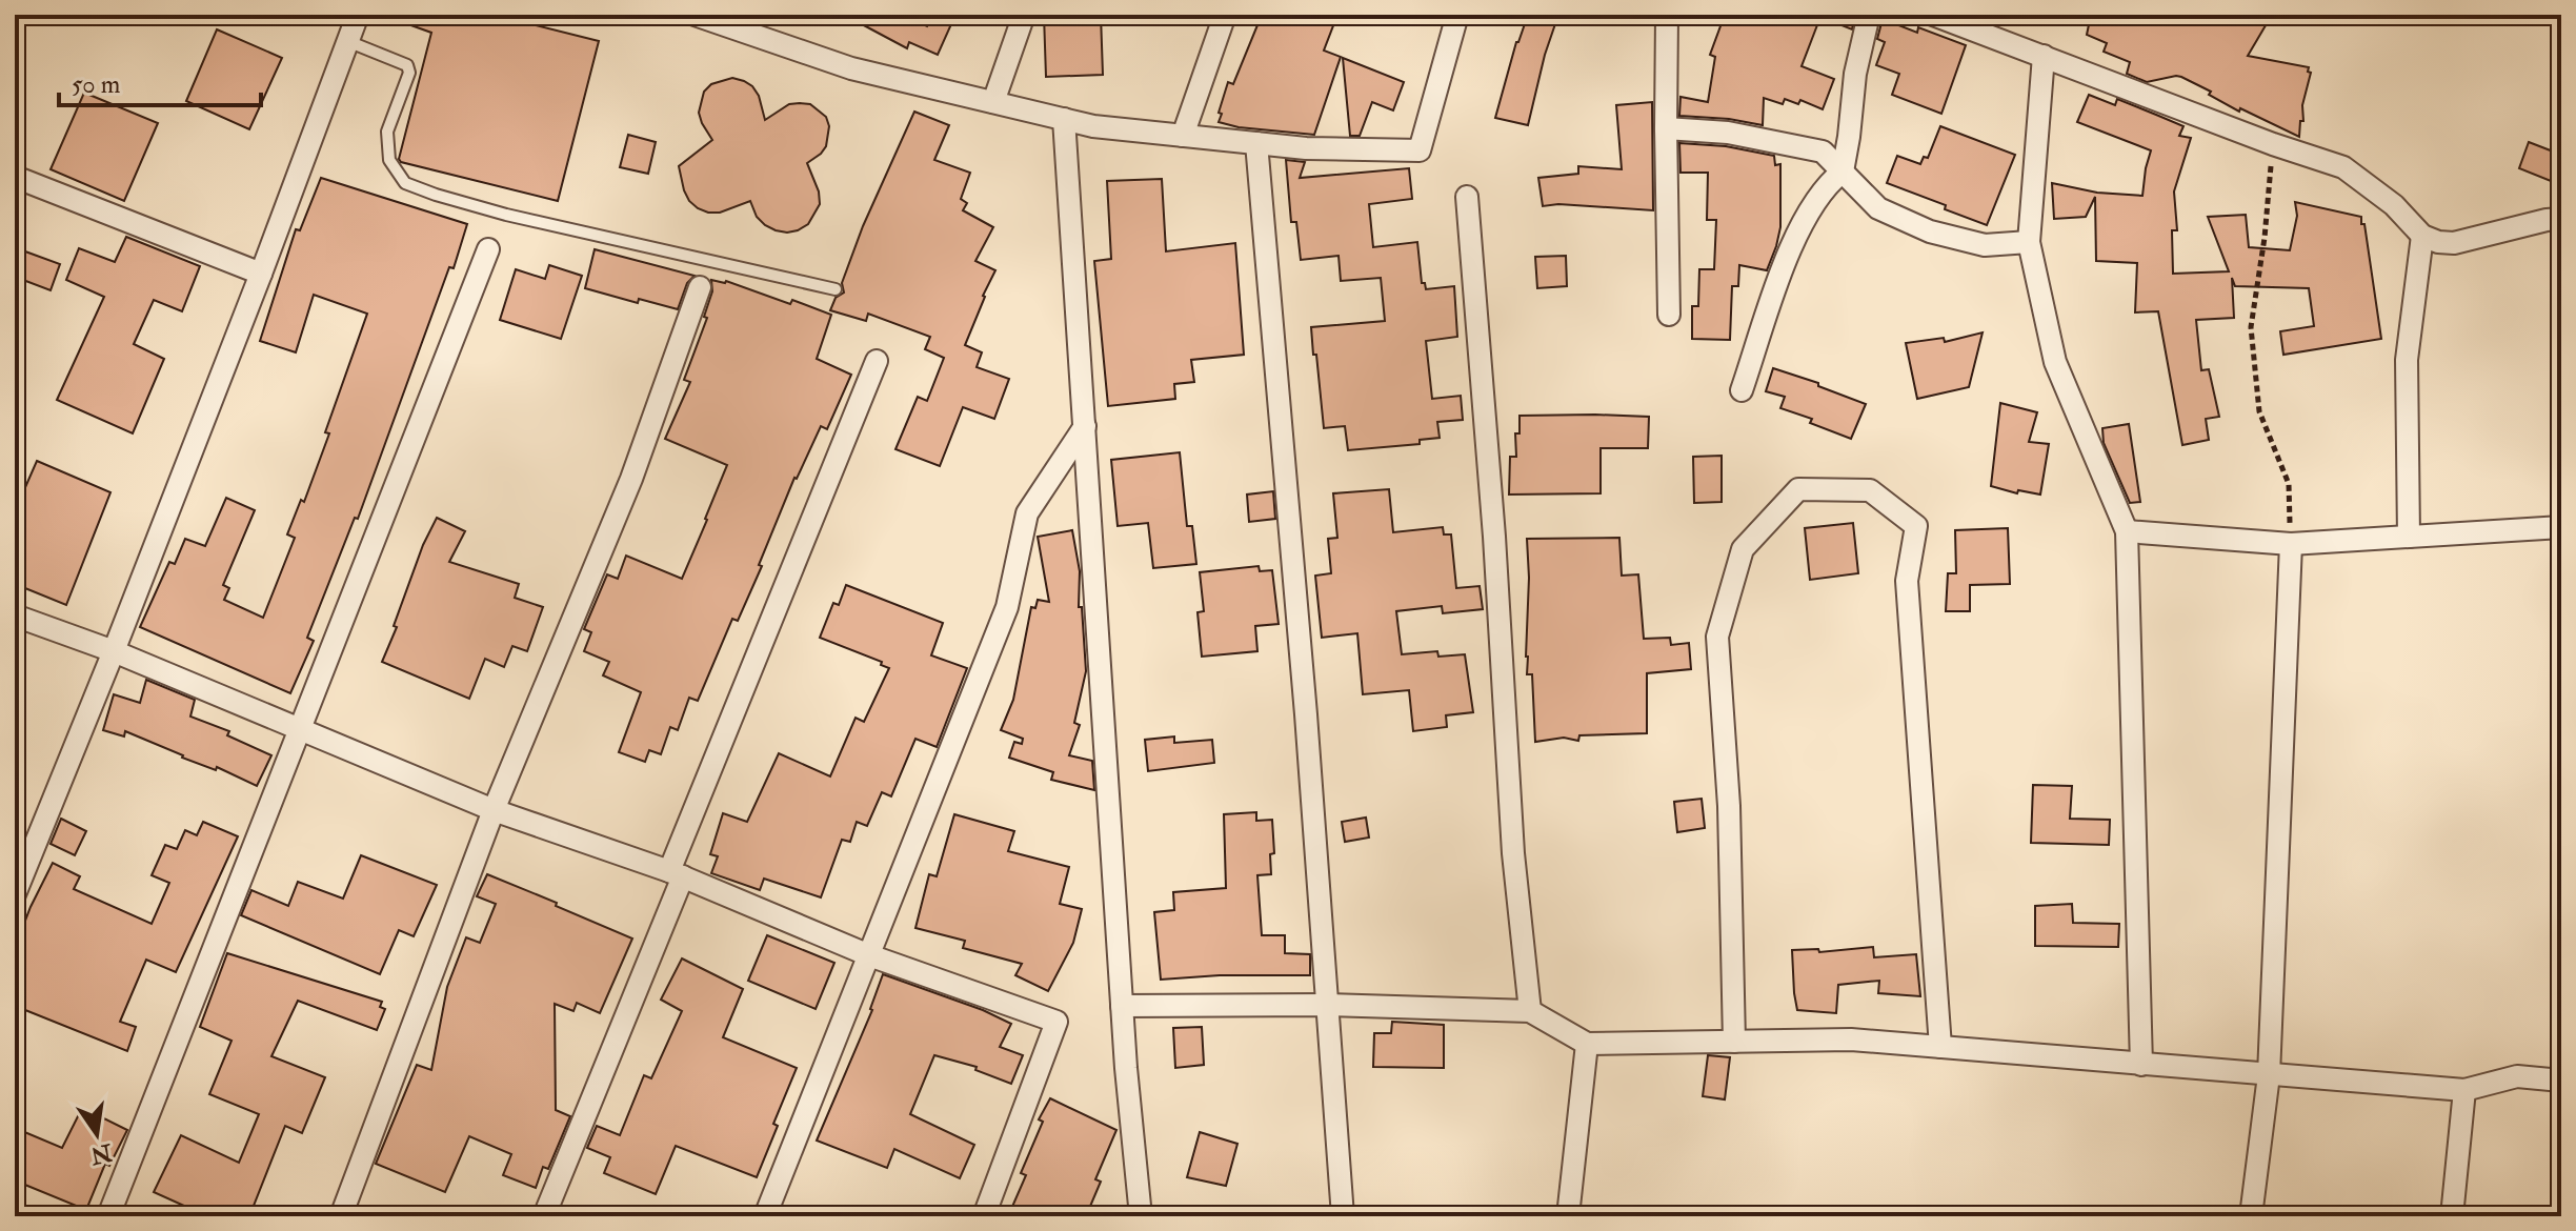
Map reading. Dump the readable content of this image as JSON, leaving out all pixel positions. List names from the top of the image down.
{
  "scale_bar": "50 m",
  "north": "bottom"
}
